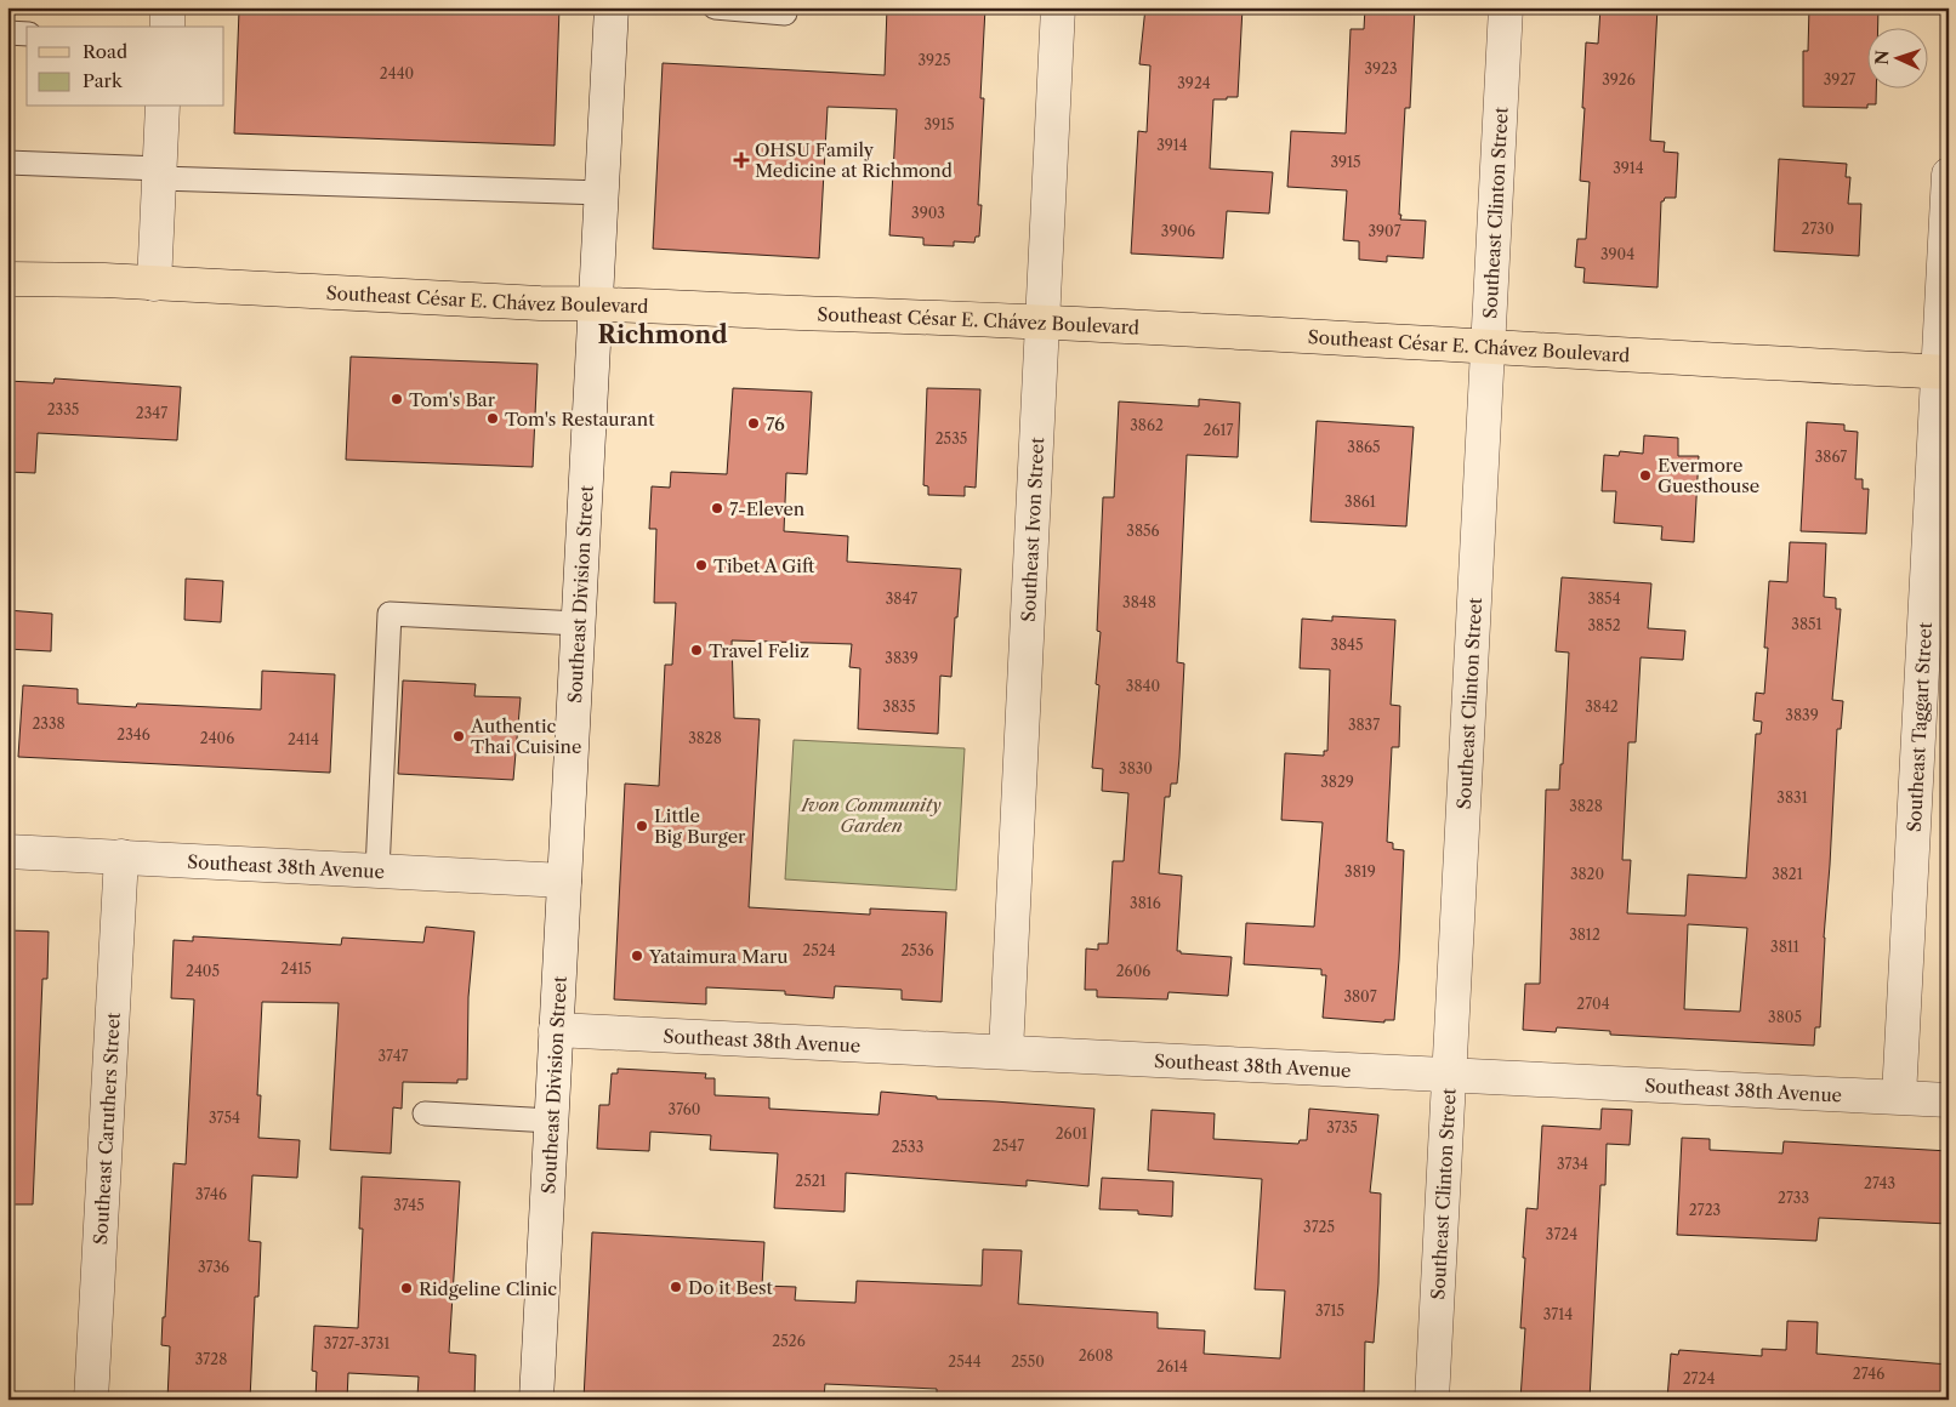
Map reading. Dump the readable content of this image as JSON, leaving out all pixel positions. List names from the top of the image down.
{
  "streets": {
    "main road": ["Southeast César E. Chávez Boulevard"],
    "street": [
      "Southeast Clinton Street",
      "Southeast Ivon Street",
      "Southeast Division Street",
      "Southeast Taggart Street",
      "Southeast 38th Avenue",
      "Southeast Caruthers Street"
    ]
  },
  "crossings": [
    ["Southeast Clinton Street", "Southeast César E. Chávez Boulevard"],
    ["Southeast Clinton Street", "Southeast 38th Avenue"],
    ["Southeast César E. Chávez Boulevard", "Southeast Ivon Street"],
    ["Southeast César E. Chávez Boulevard", "Southeast Division Street"],
    ["Southeast César E. Chávez Boulevard", "Southeast Taggart Street"],
    ["Southeast Ivon Street", "Southeast 38th Avenue"],
    ["Southeast Division Street", "Southeast 38th Avenue"],
    ["Southeast Taggart Street", "Southeast 38th Avenue"],
    ["Southeast 38th Avenue", "Southeast Caruthers Street"]
  ],
  "districts": ["Richmond"],
  "parks": ["Ivon Community Garden"],
  "places": {
    "health": ["OHSU Family Medicine at Richmond"],
    "other": [
      "Tom's Bar",
      "Tom's Restaurant",
      "76",
      "Evermore Guesthouse",
      "7-Eleven",
      "Tibet A Gift",
      "Travel Feliz",
      "Authentic Thai Cuisine",
      "Little Big Burger",
      "Yataimura Maru",
      "Do it Best",
      "Ridgeline Clinic"
    ]
  },
  "house_numbers": [
    "3925",
    "3923",
    "2440",
    "3926",
    "3927",
    "3924",
    "3915",
    "3914",
    "3915",
    "3914",
    "3903",
    "2730",
    "3906",
    "3907",
    "3904",
    "2335",
    "2347",
    "3862",
    "2617",
    "2535",
    "3865",
    "3867",
    "3861",
    "3856",
    "3847",
    "3854",
    "3848",
    "3851",
    "3852",
    "3845",
    "3839",
    "3840",
    "3835",
    "3842",
    "3839",
    "2338",
    "3837",
    "2346",
    "2406",
    "3828",
    "2414",
    "3830",
    "3829",
    "3831",
    "3828",
    "3819",
    "3820",
    "3821",
    "3816",
    "3812",
    "3811",
    "2524",
    "2536",
    "2415",
    "2405",
    "2606",
    "3807",
    "2704",
    "3805",
    "3747",
    "3760",
    "3754",
    "3735",
    "2601",
    "2547",
    "2533",
    "3734",
    "2521",
    "2743",
    "3746",
    "2733",
    "3745",
    "2723",
    "3725",
    "3724",
    "3736",
    "3715",
    "3714",
    "2526",
    "3727-3731",
    "2608",
    "3728",
    "2544",
    "2550",
    "2614",
    "2746",
    "2724"
  ],
  "legend": ["Road", "Park"],
  "north": "left"
}
